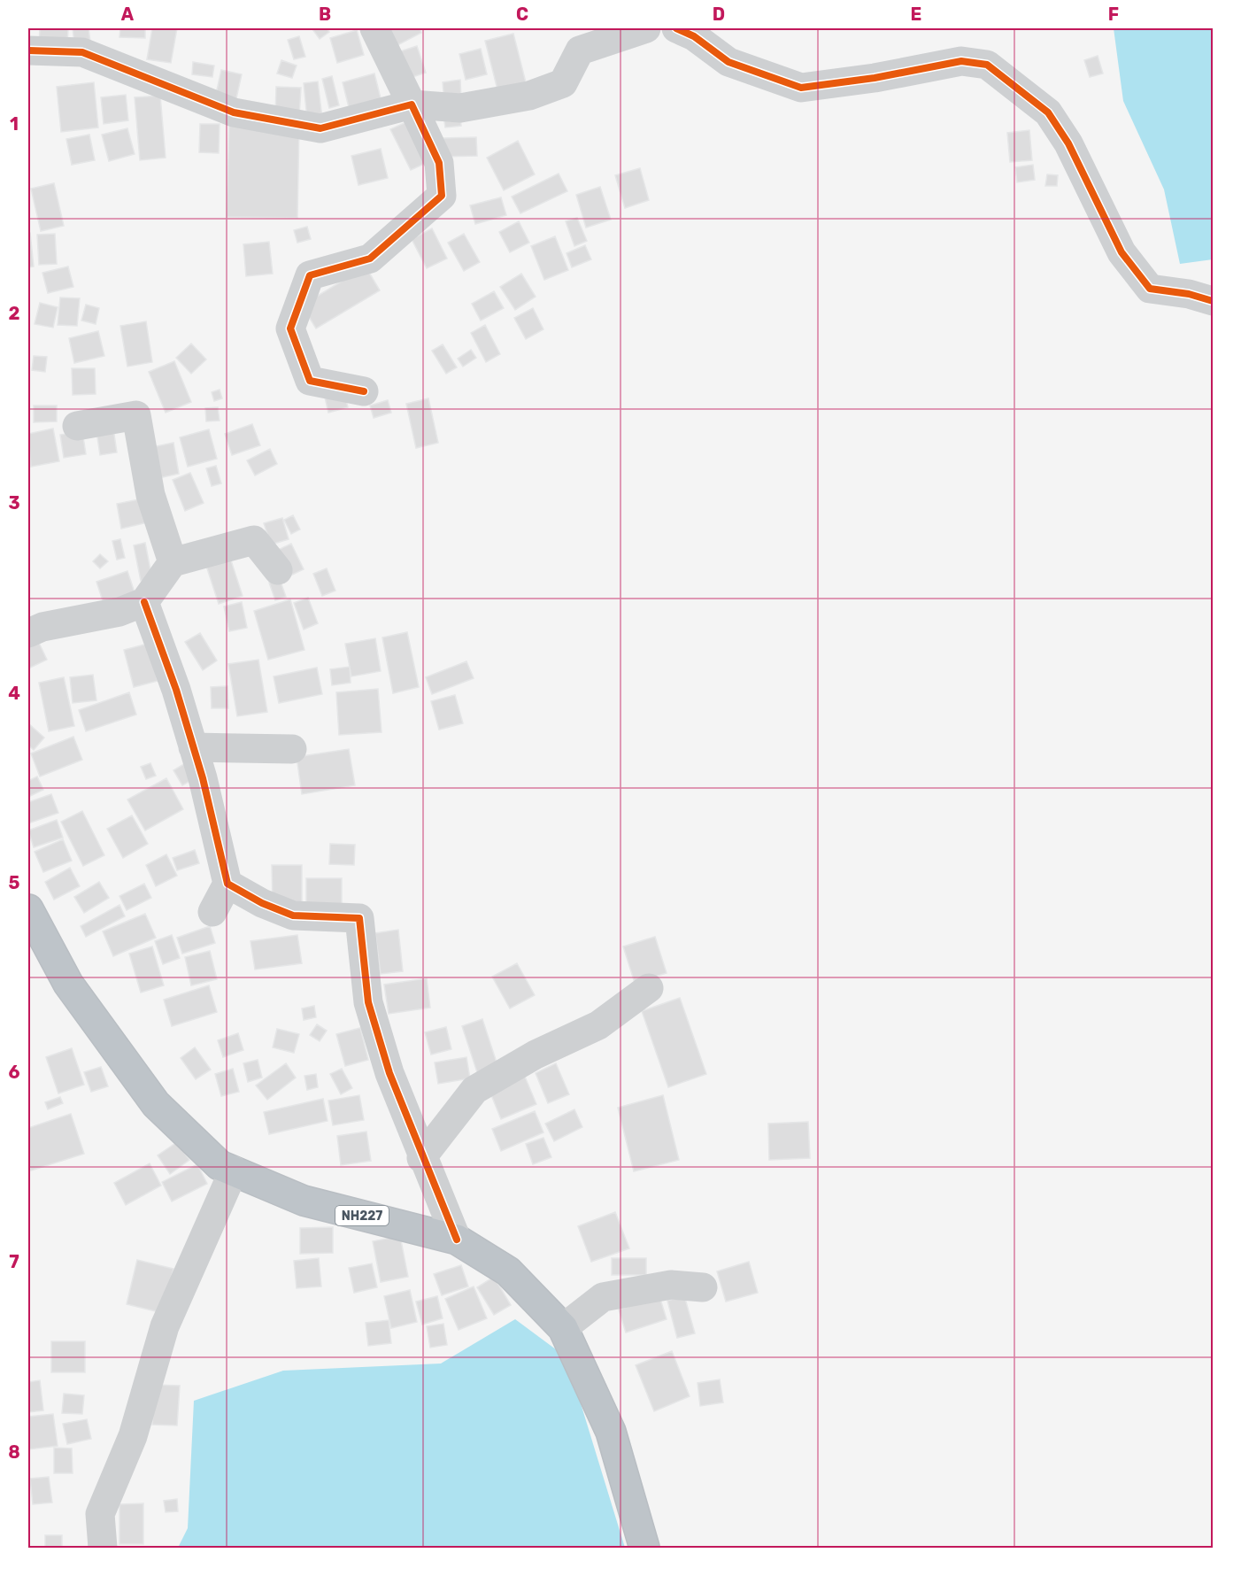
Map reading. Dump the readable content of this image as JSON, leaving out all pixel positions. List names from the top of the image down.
{
  "streets": {
    "highway": ["NH227"]
  },
  "grid": {
    "columns": [
      "A",
      "B",
      "C",
      "D",
      "E",
      "F"
    ],
    "rows": [
      "1",
      "2",
      "3",
      "4",
      "5",
      "6",
      "7",
      "8"
    ]
  }
}
